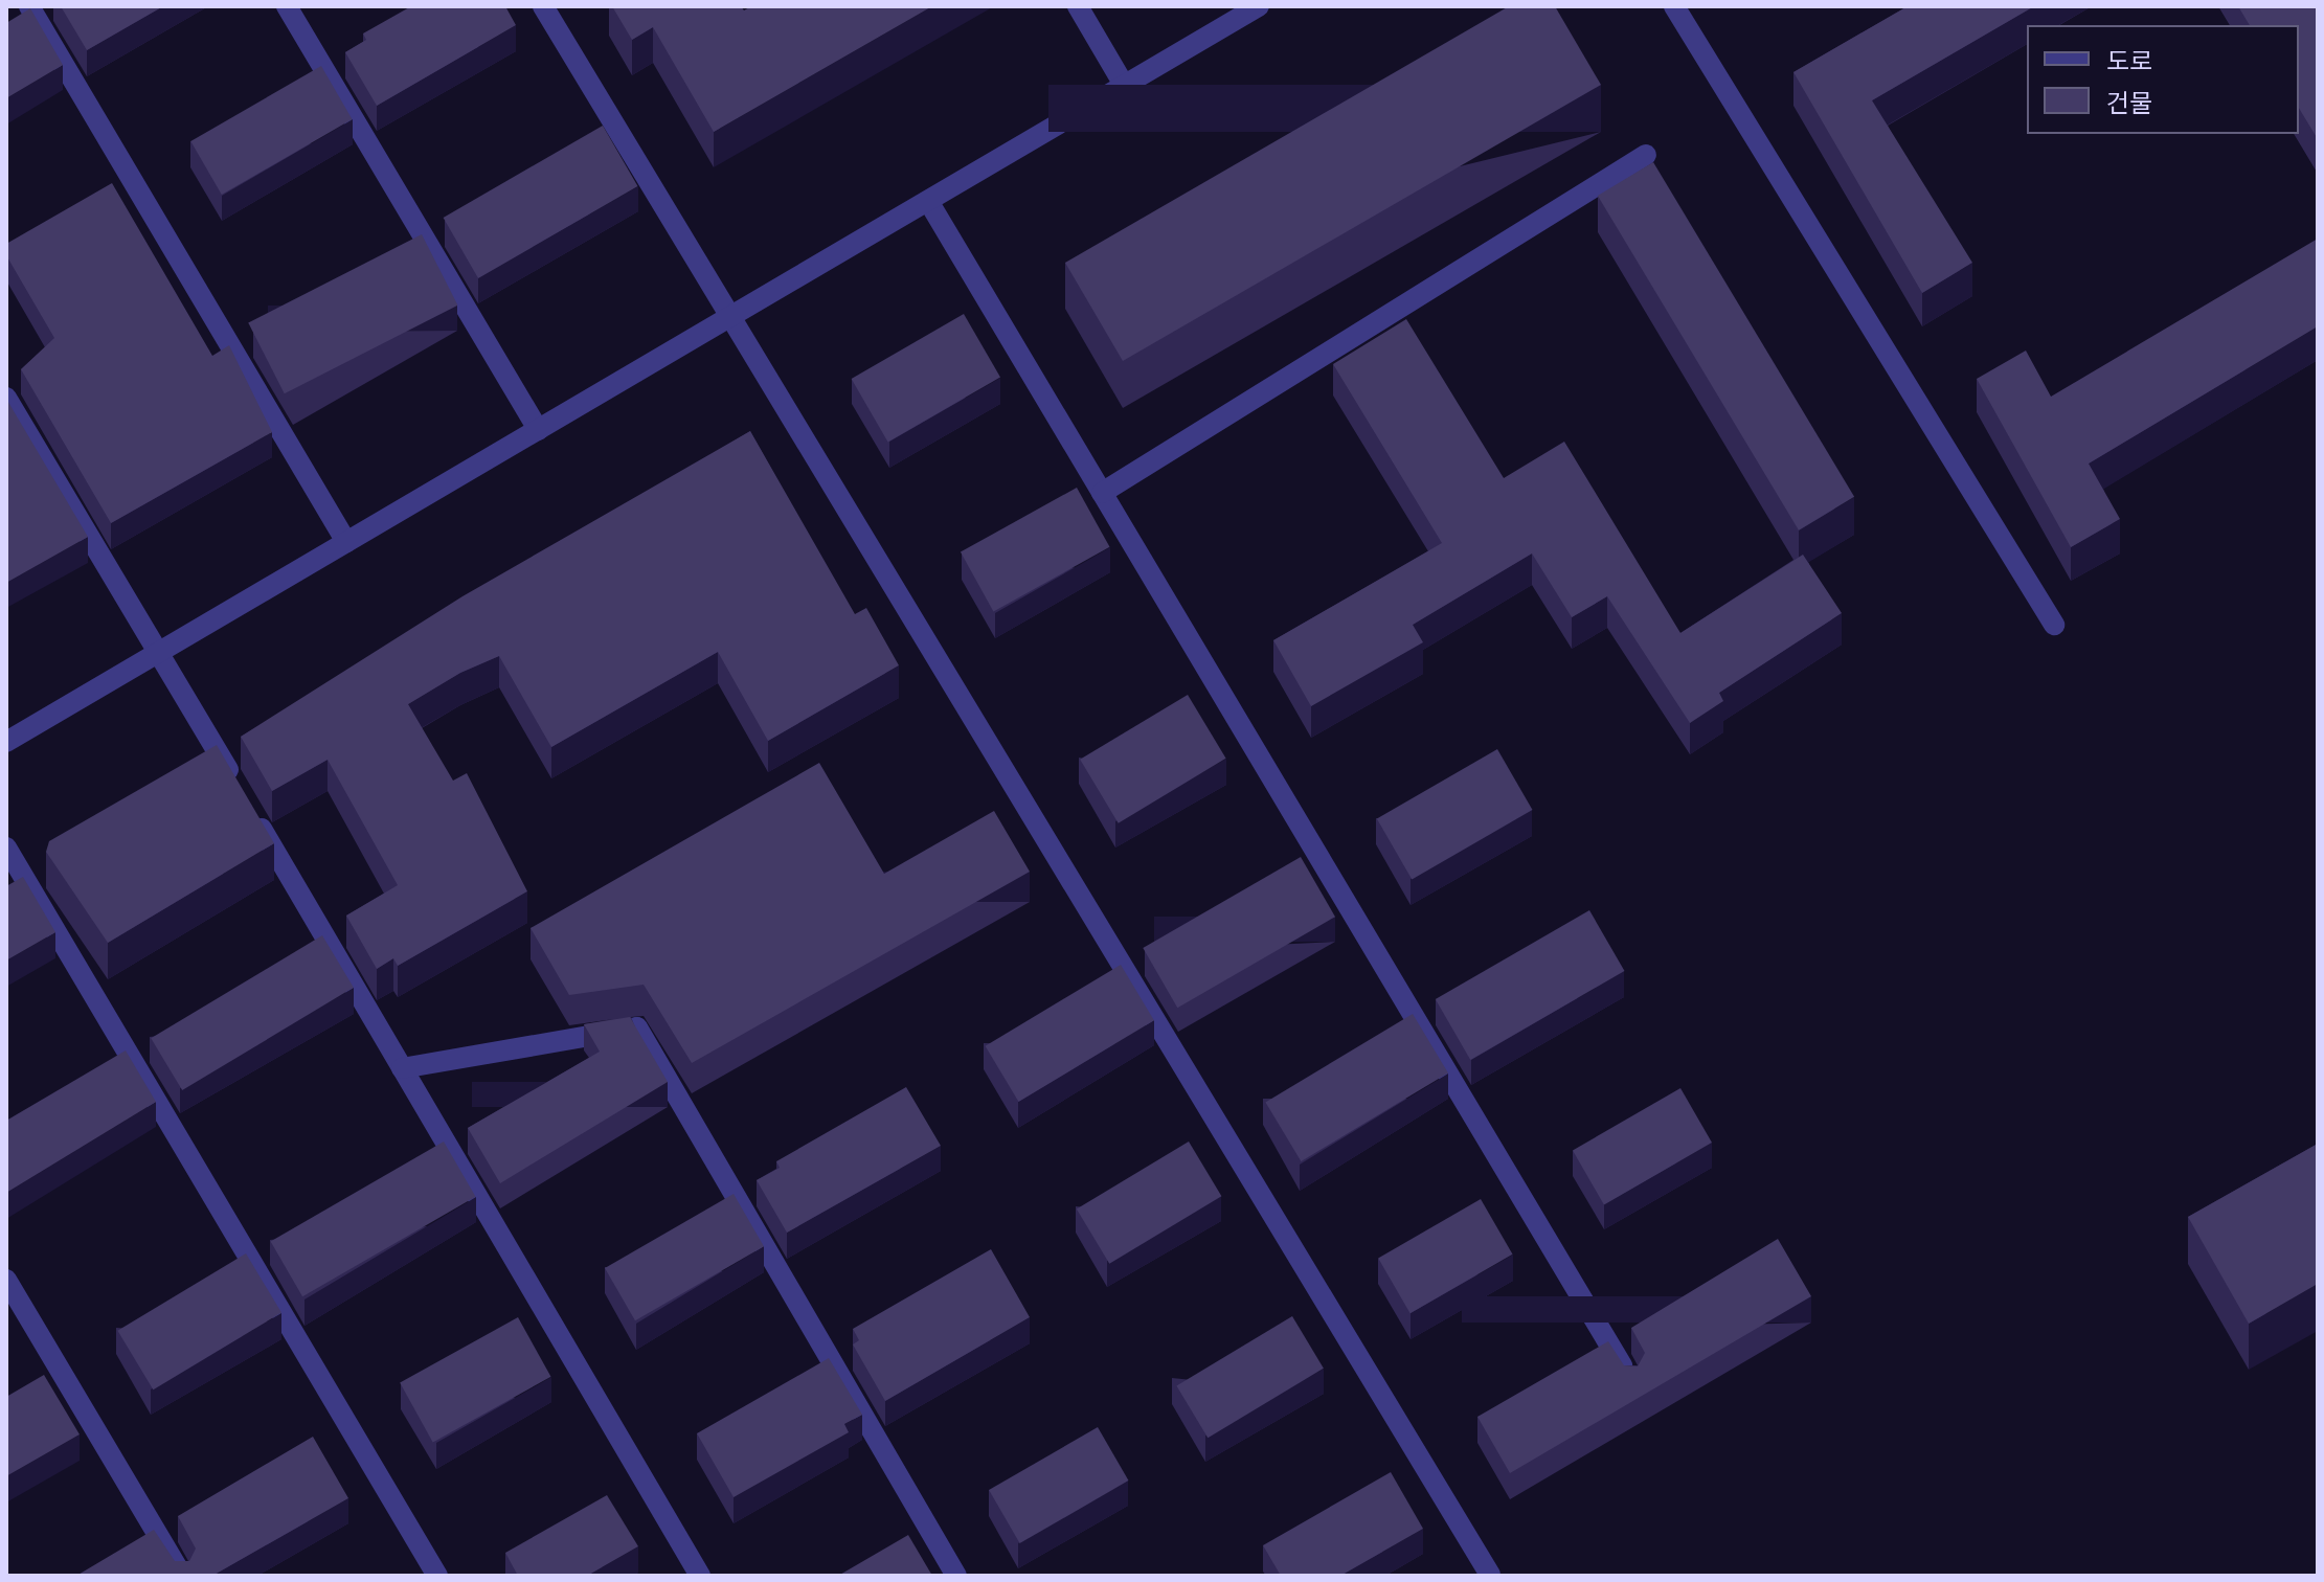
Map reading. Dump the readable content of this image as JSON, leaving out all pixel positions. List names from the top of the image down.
{
  "legend": ["도로", "건물"]
}
